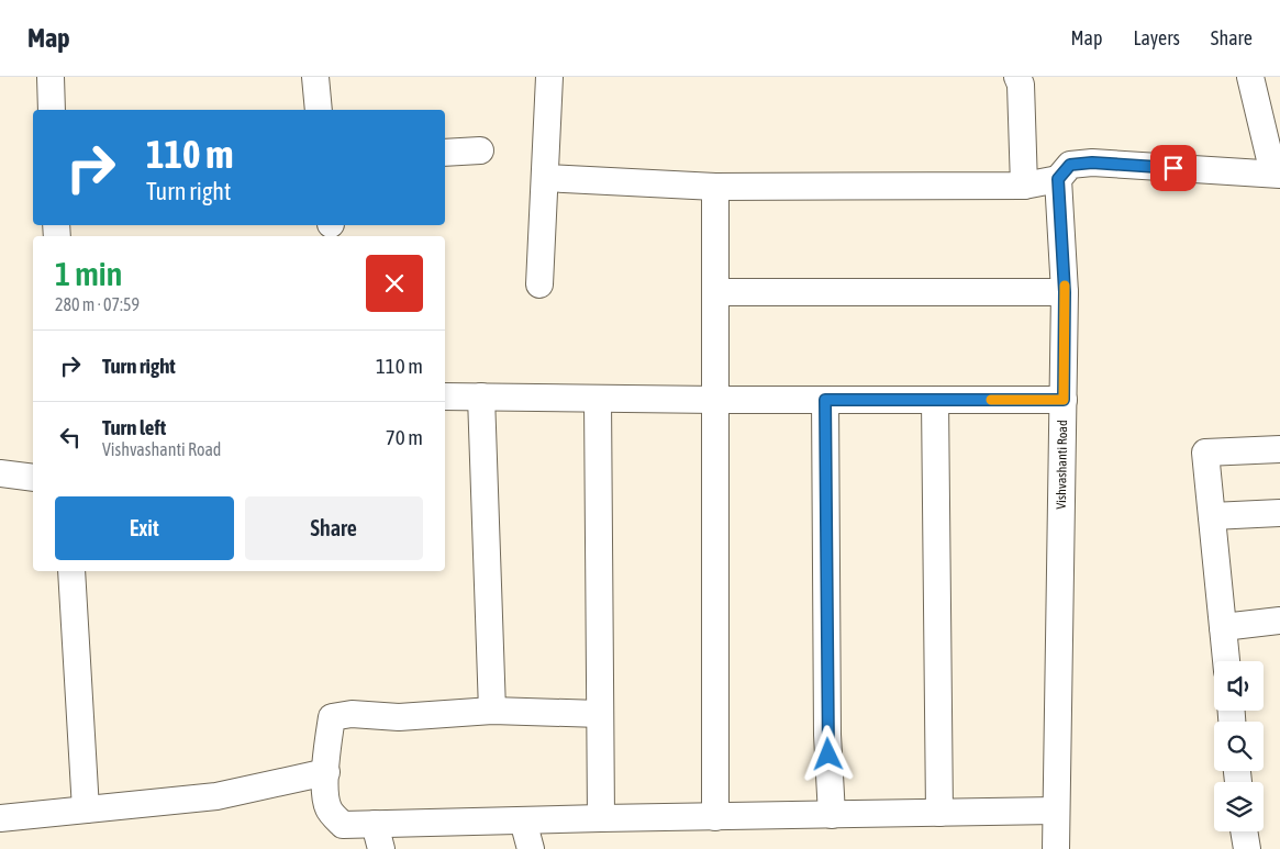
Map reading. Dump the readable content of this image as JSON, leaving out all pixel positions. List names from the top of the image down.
{
  "streets": {
    "street": ["Vishvashanti Road"]
  },
  "page": {
    "header": "Map",
    "nav": ["Map", "Layers", "Share"],
    "turn": ["110 m", "Turn right"],
    "heading": ["1 min", "280 m · 07:59"],
    "list": [
      {
        "name": "Turn right",
        "value": "110 m"
      },
      {
        "name": "Turn left",
        "note": "Vishvashanti Road",
        "value": "70 m"
      }
    ],
    "buttons": ["Exit", "Share"]
  }
}
